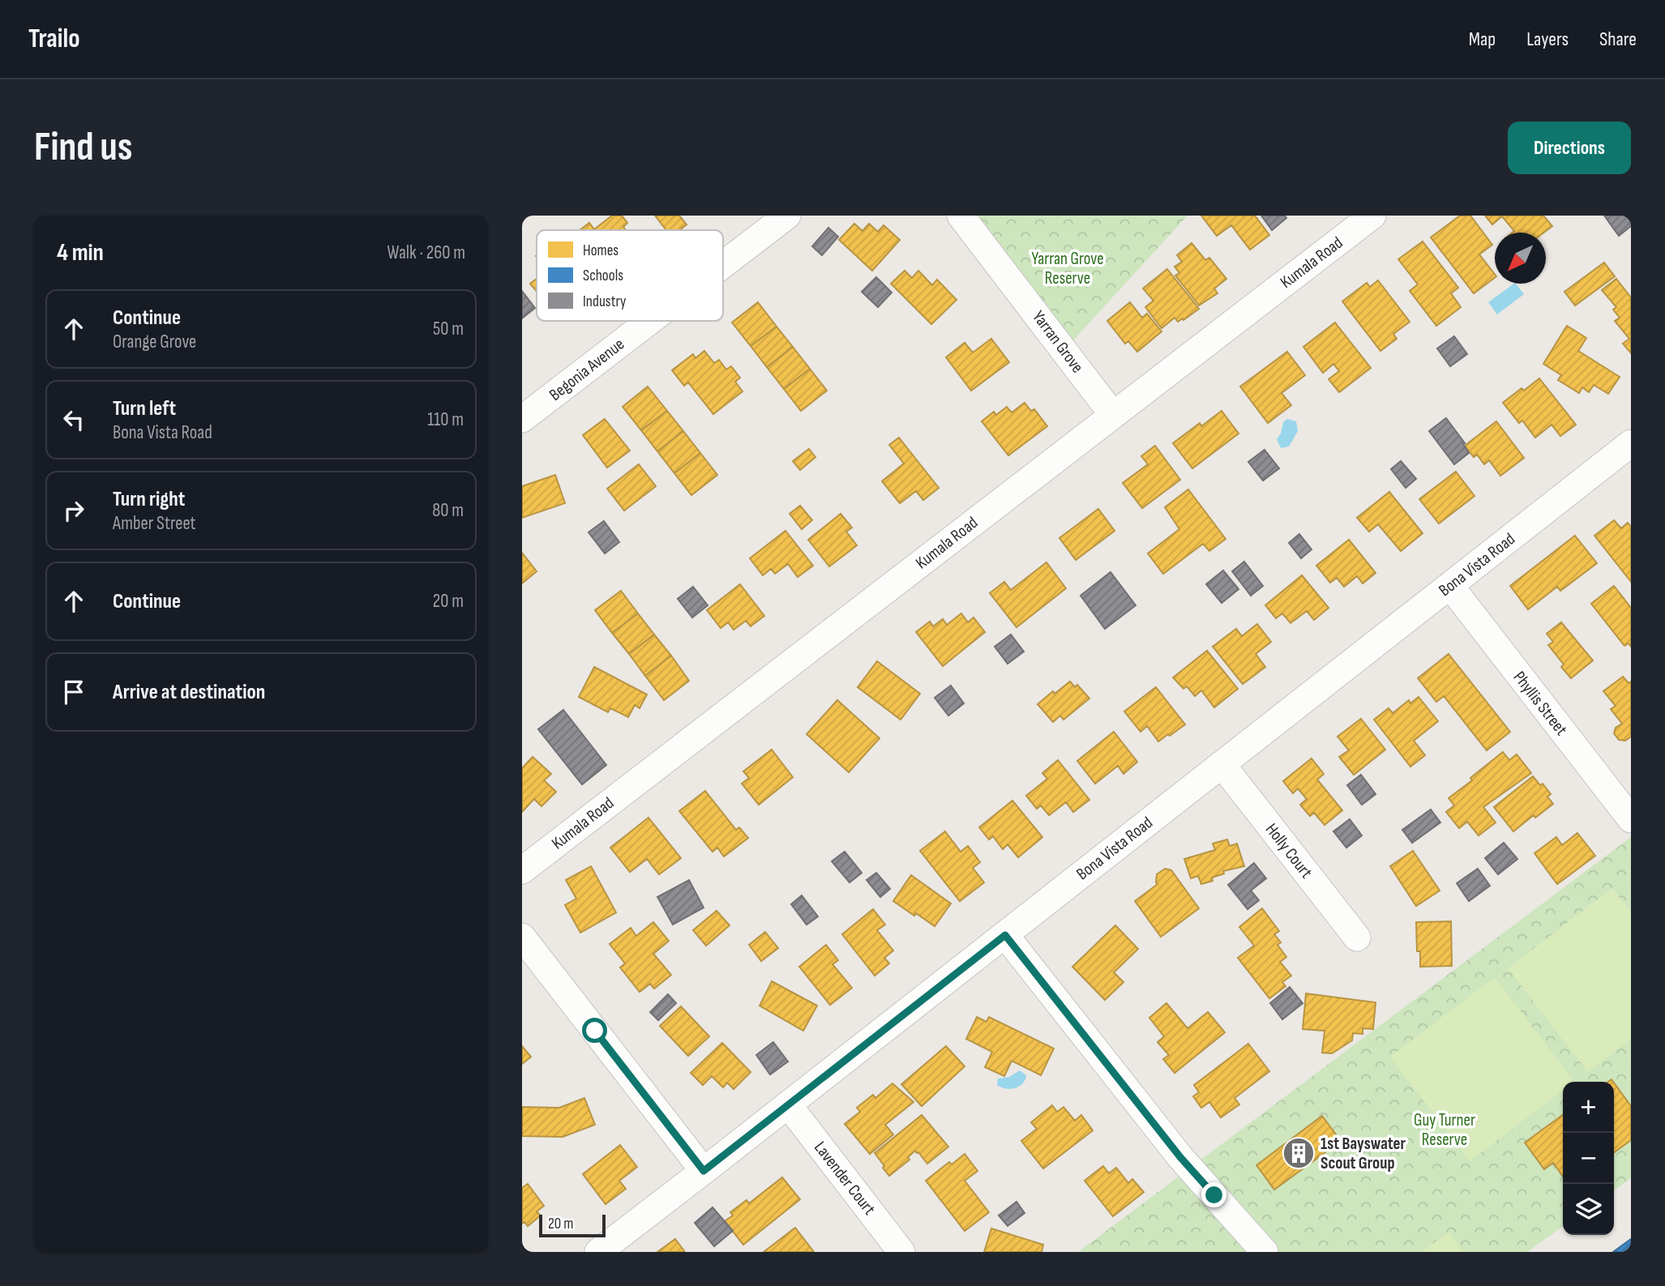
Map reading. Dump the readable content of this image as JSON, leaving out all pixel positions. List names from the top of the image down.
{
  "streets": {
    "street": [
      "Kumala Road",
      "Yarran Grove",
      "Begonia Avenue",
      "Bona Vista Road",
      "Phyllis Street",
      "Holly Court",
      "Lavender Court"
    ]
  },
  "crossings": [
    ["Kumala Road", "Yarran Grove"],
    ["Bona Vista Road", "Phyllis Street"],
    ["Bona Vista Road", "Holly Court"],
    ["Bona Vista Road", "Lavender Court"]
  ],
  "parks": ["Yarran Grove Reserve", "Guy Turner Reserve"],
  "places": {
    "building": ["1st Bayswater Scout Group"]
  },
  "legend": ["Homes", "Schools", "Industry"],
  "scale_bar": "20 m",
  "north": "bottom left",
  "page": {
    "header": "Trailo",
    "nav": ["Map", "Layers", "Share"],
    "buttons": "Directions",
    "title": "Find us",
    "heading": ["4 min", "Walk · 260 m"],
    "list": [
      ["Continue", "Orange Grove", "50 m"],
      ["Turn left", "Bona Vista Road", "110 m"],
      ["Turn right", "Amber Street", "80 m"],
      ["Continue", "20 m"],
      "Arrive at destination"
    ],
    "map_buttons": ["+", "−"],
    "scale": "20 m"
  }
}
